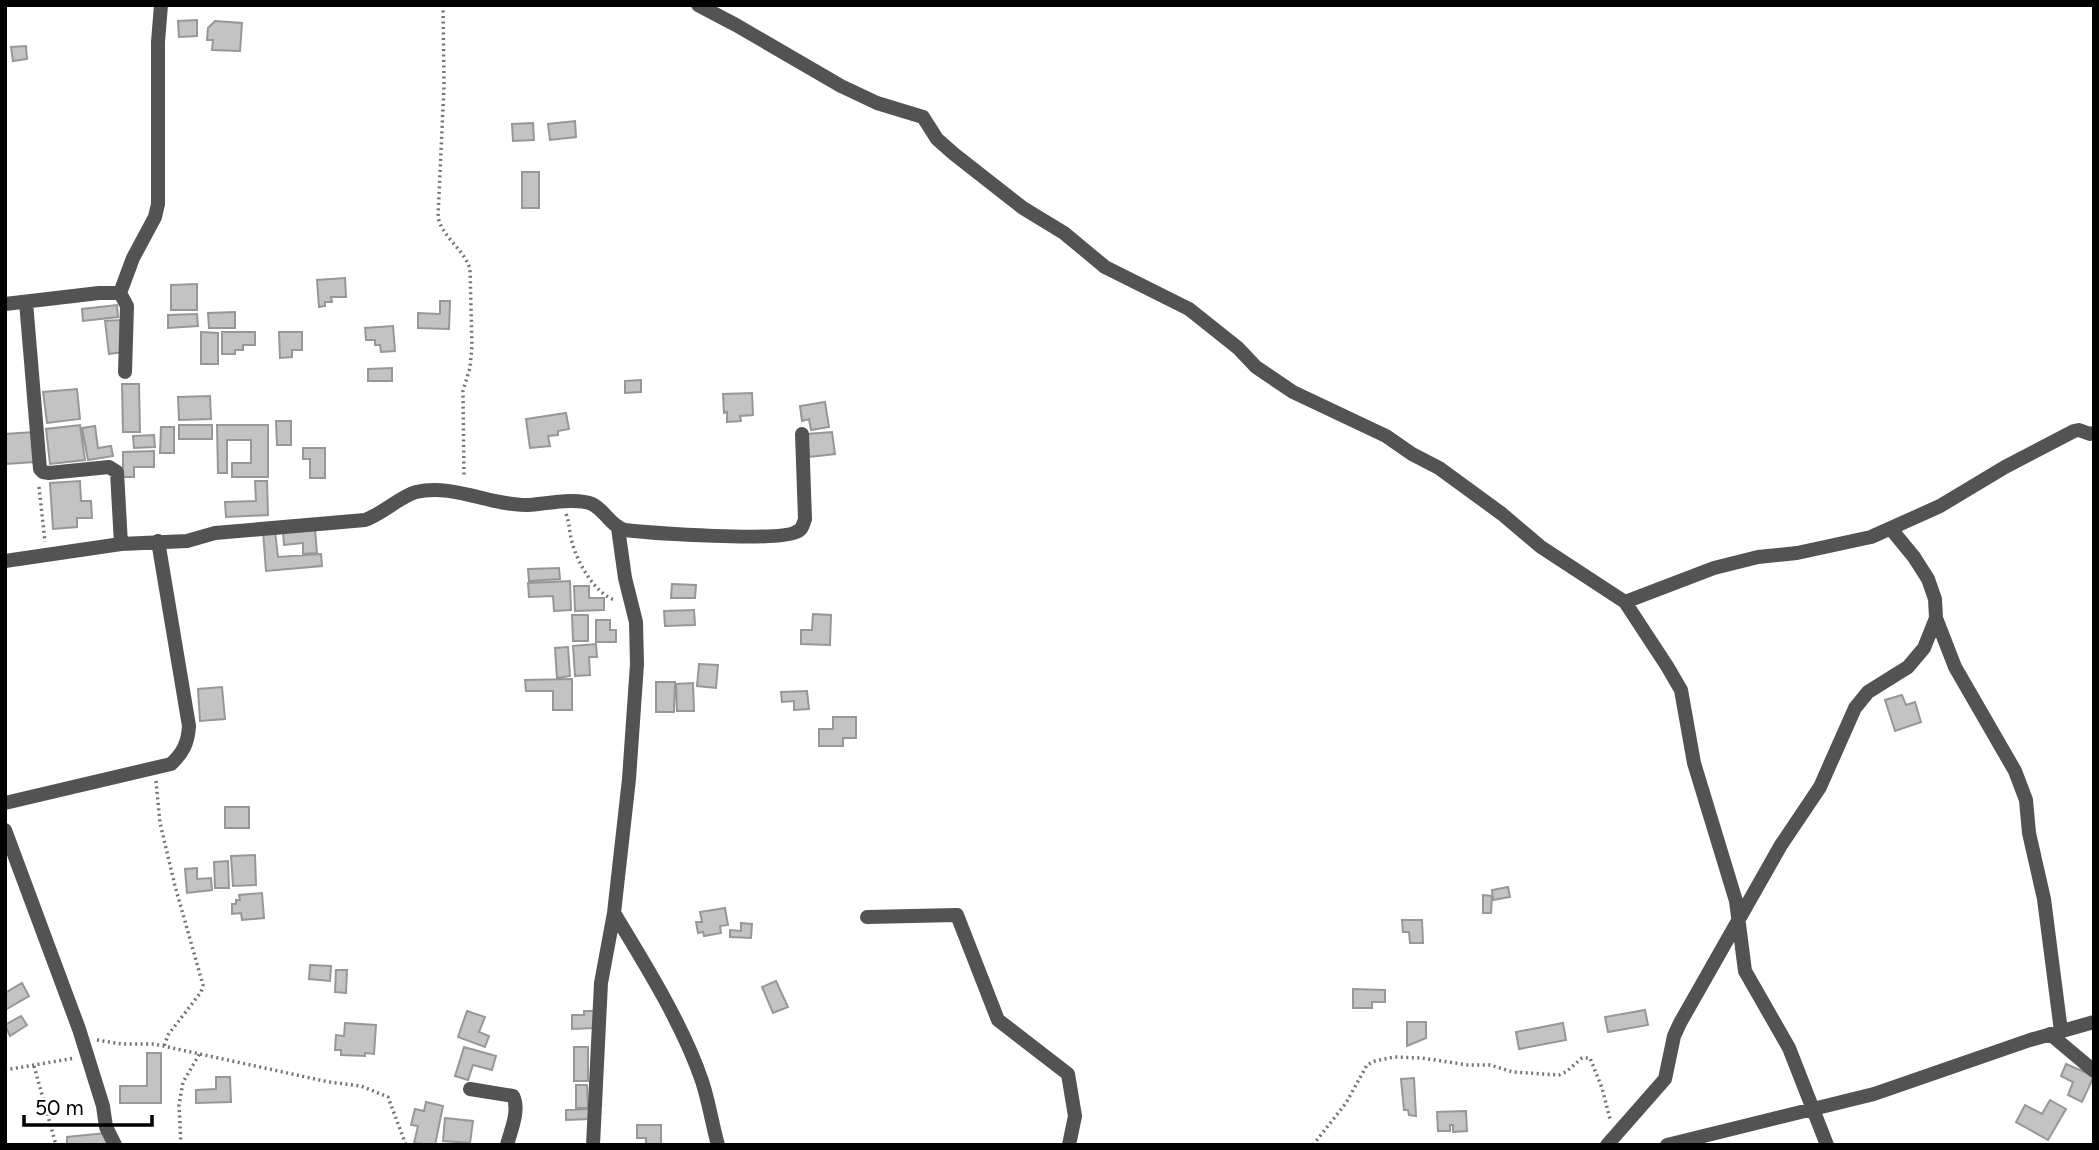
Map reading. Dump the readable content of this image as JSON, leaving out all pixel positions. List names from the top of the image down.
{
  "scale_bar": "50 m"
}
